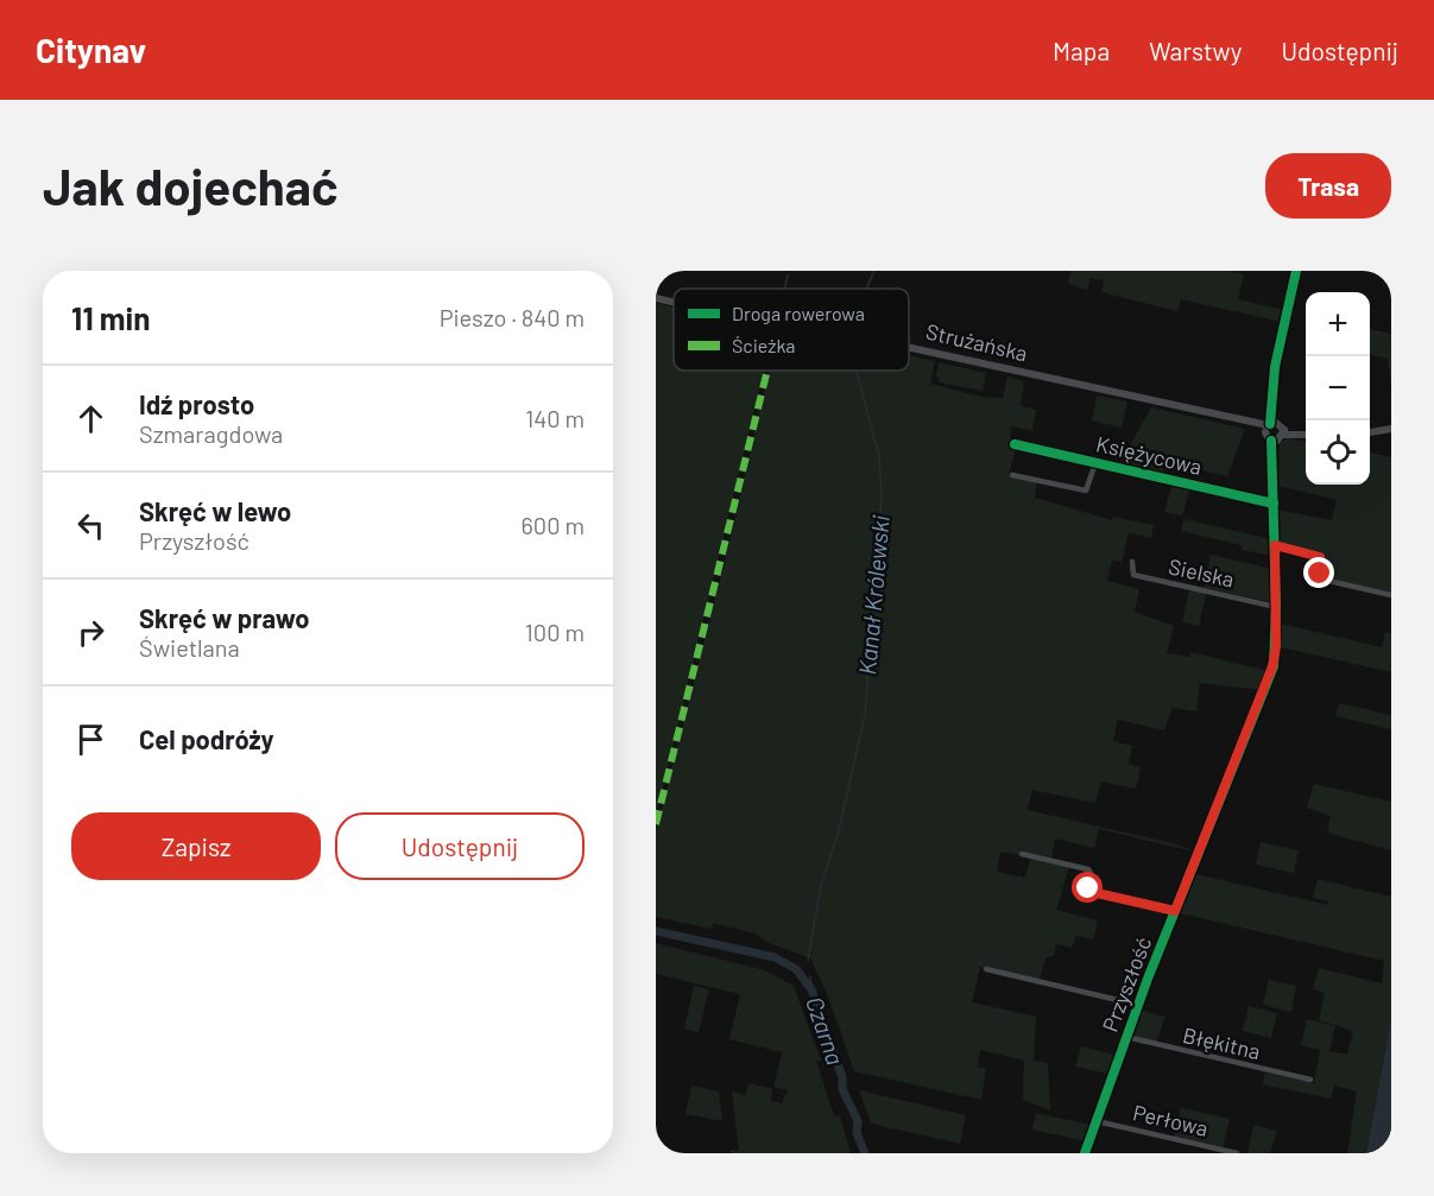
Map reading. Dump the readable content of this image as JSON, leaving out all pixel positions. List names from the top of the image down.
{
  "streets": {
    "main road": ["Strużańska"],
    "street": [
      "Księżycowa",
      "Sielska",
      "Przyszłość",
      "Błękitna",
      "Perłowa"
    ]
  },
  "crossings": [
    ["Księżycowa", "Przyszłość"],
    ["Sielska", "Przyszłość"],
    ["Przyszłość", "Błękitna"],
    ["Przyszłość", "Perłowa"]
  ],
  "water": ["Kanał Królewski", "Czarna"],
  "legend": ["Droga rowerowa", "Ścieżka"],
  "page": {
    "header": "Citynav",
    "nav": ["Mapa", "Warstwy", "Udostępnij"],
    "buttons": [
      "Trasa",
      ["Zapisz", "Udostępnij"]
    ],
    "title": "Jak dojechać",
    "heading": ["11 min", "Pieszo · 840 m"],
    "map_buttons": ["+", "−"],
    "list": [
      ["Idź prosto", "Szmaragdowa", "140 m"],
      ["Skręć w lewo", "Przyszłość", "600 m"],
      ["Skręć w prawo", "Świetlana", "100 m"],
      "Cel podróży"
    ]
  }
}
